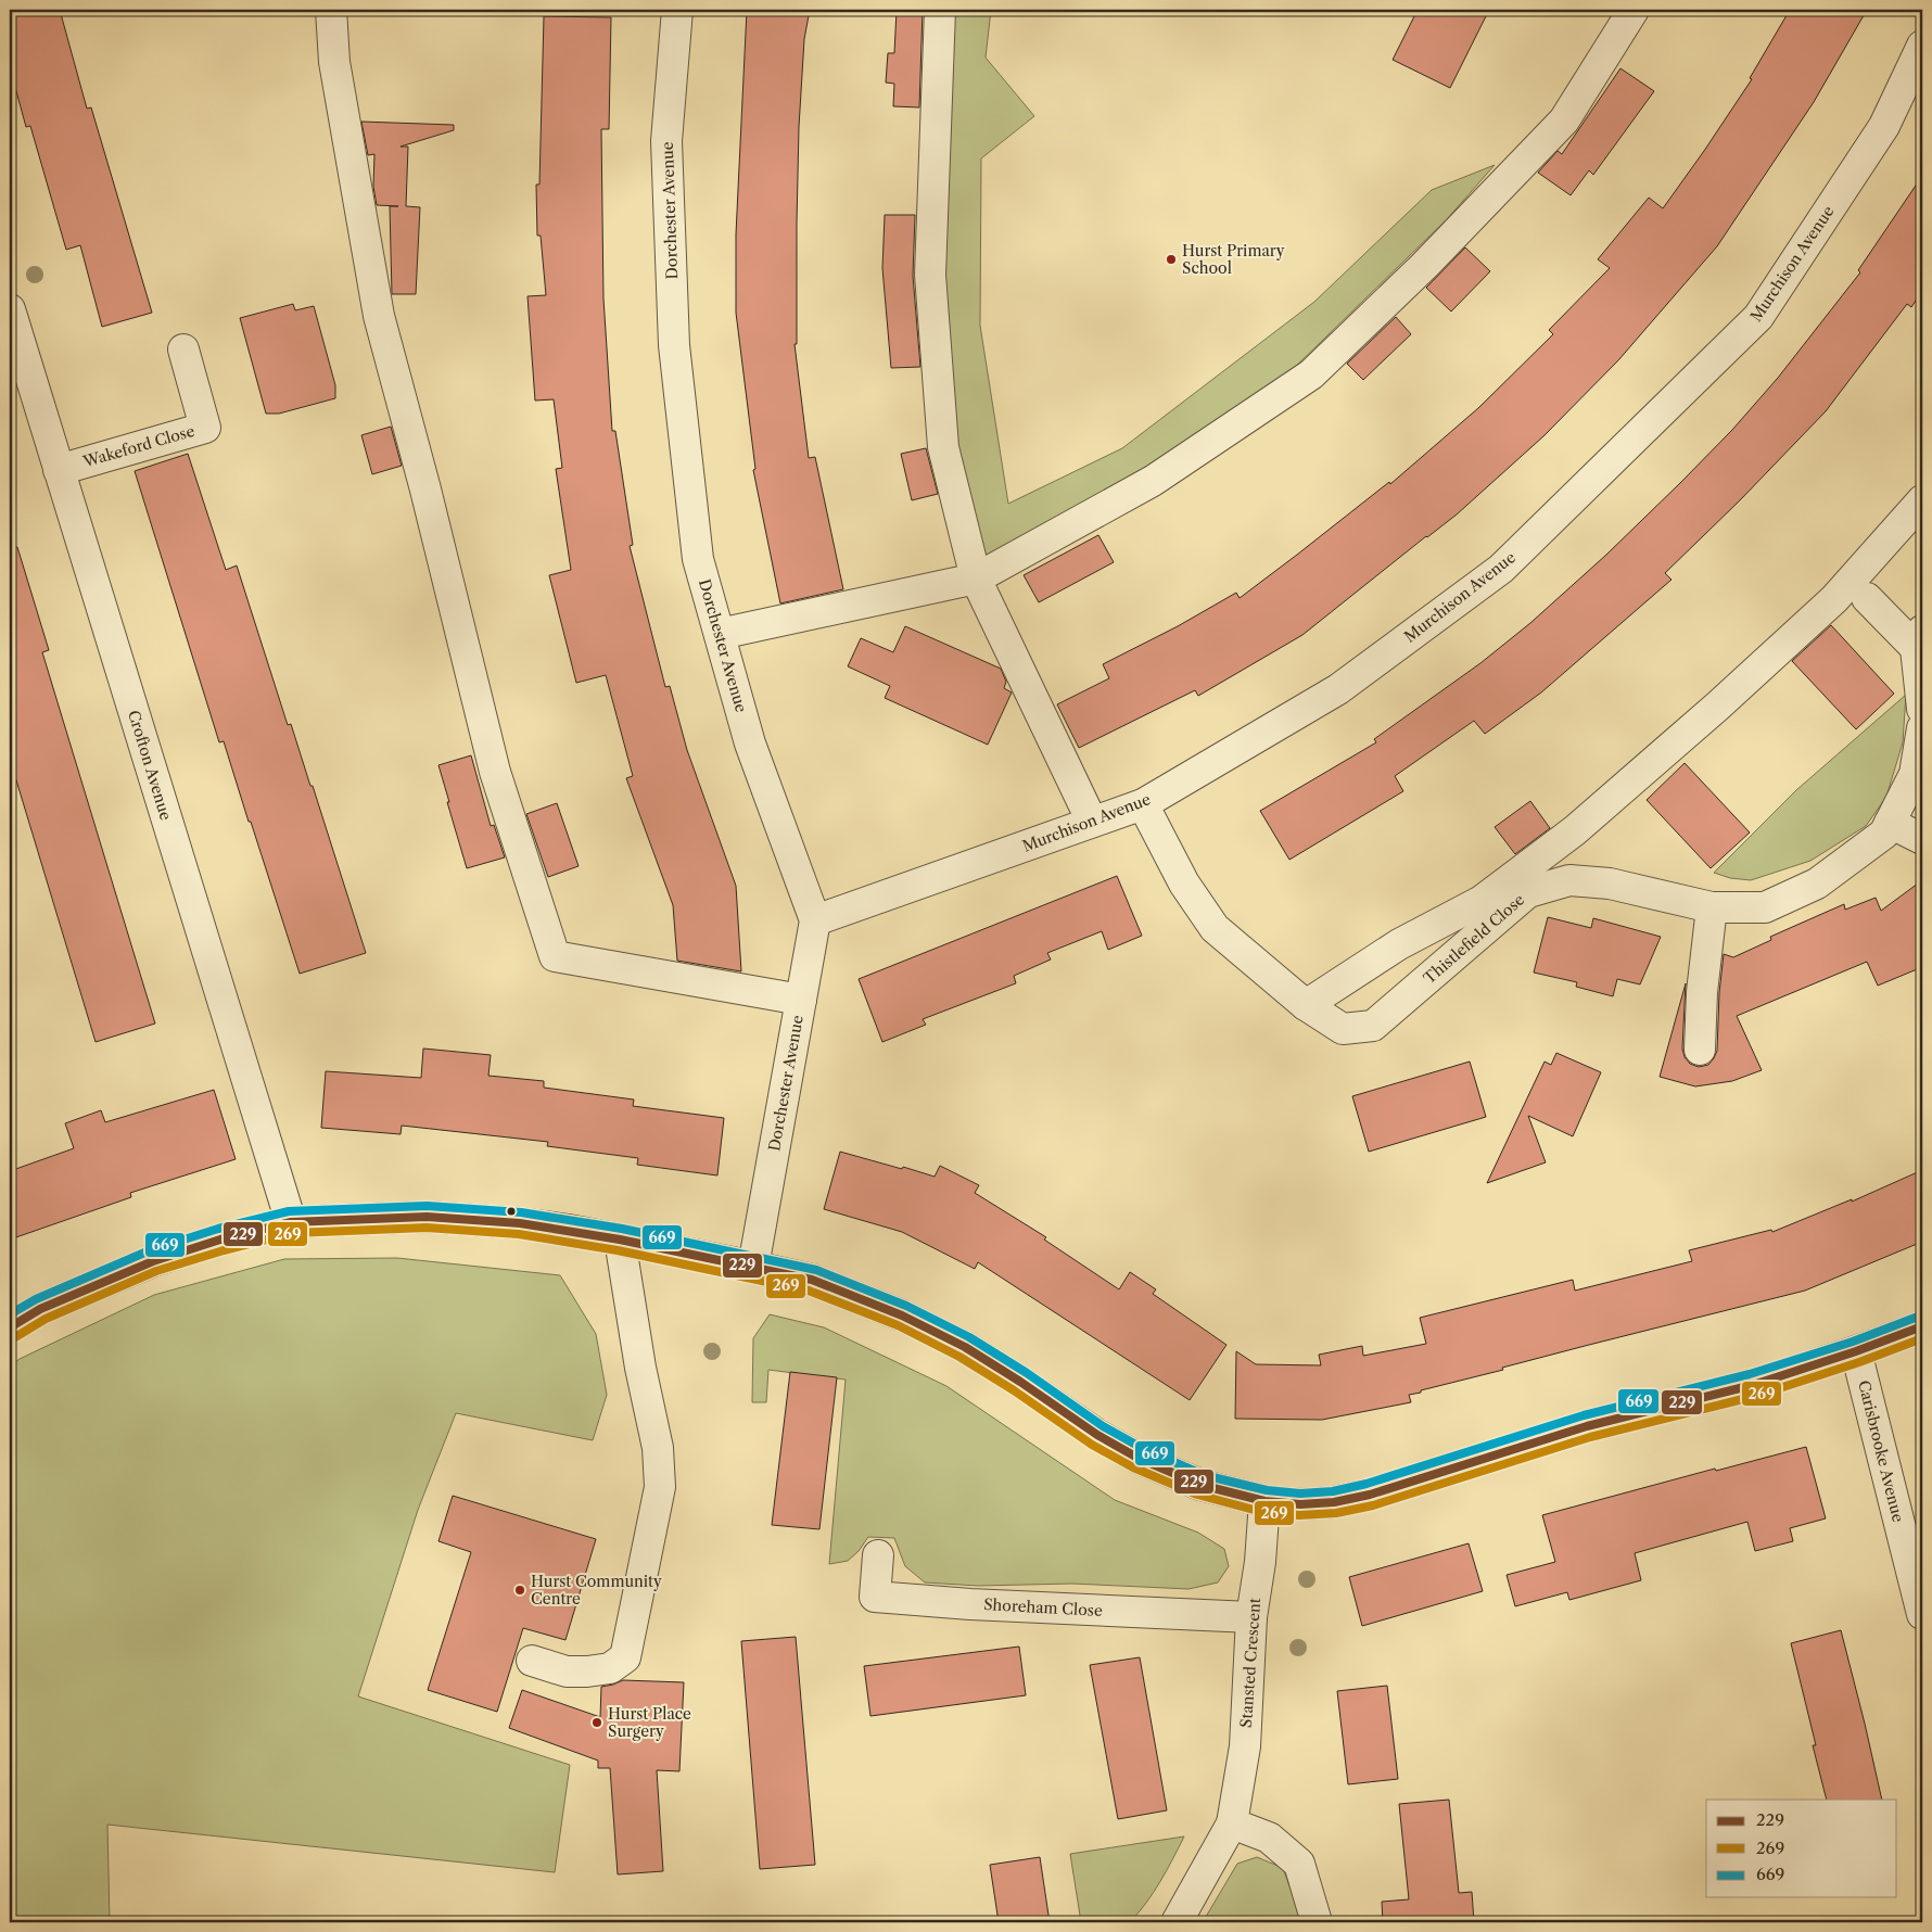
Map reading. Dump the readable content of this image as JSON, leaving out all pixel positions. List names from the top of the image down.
{
  "streets": {
    "street": [
      "Dorchester Avenue",
      "Murchison Avenue",
      "Wakeford Close",
      "Crofton Avenue",
      "Thistlefield Close",
      "Carisbrooke Avenue",
      "Shoreham Close",
      "Stansted Crescent"
    ]
  },
  "crossings": [
    ["Dorchester Avenue", "Murchison Avenue"],
    ["Murchison Avenue", "Thistlefield Close"],
    ["Wakeford Close", "Crofton Avenue"],
    ["Shoreham Close", "Stansted Crescent"]
  ],
  "places": ["Hurst Primary School", "Hurst Community Centre", "Hurst Place Surgery"],
  "lines": ["transit line 669", "transit line 229", "transit line 269"],
  "legend": ["229", "269", "669"]
}
